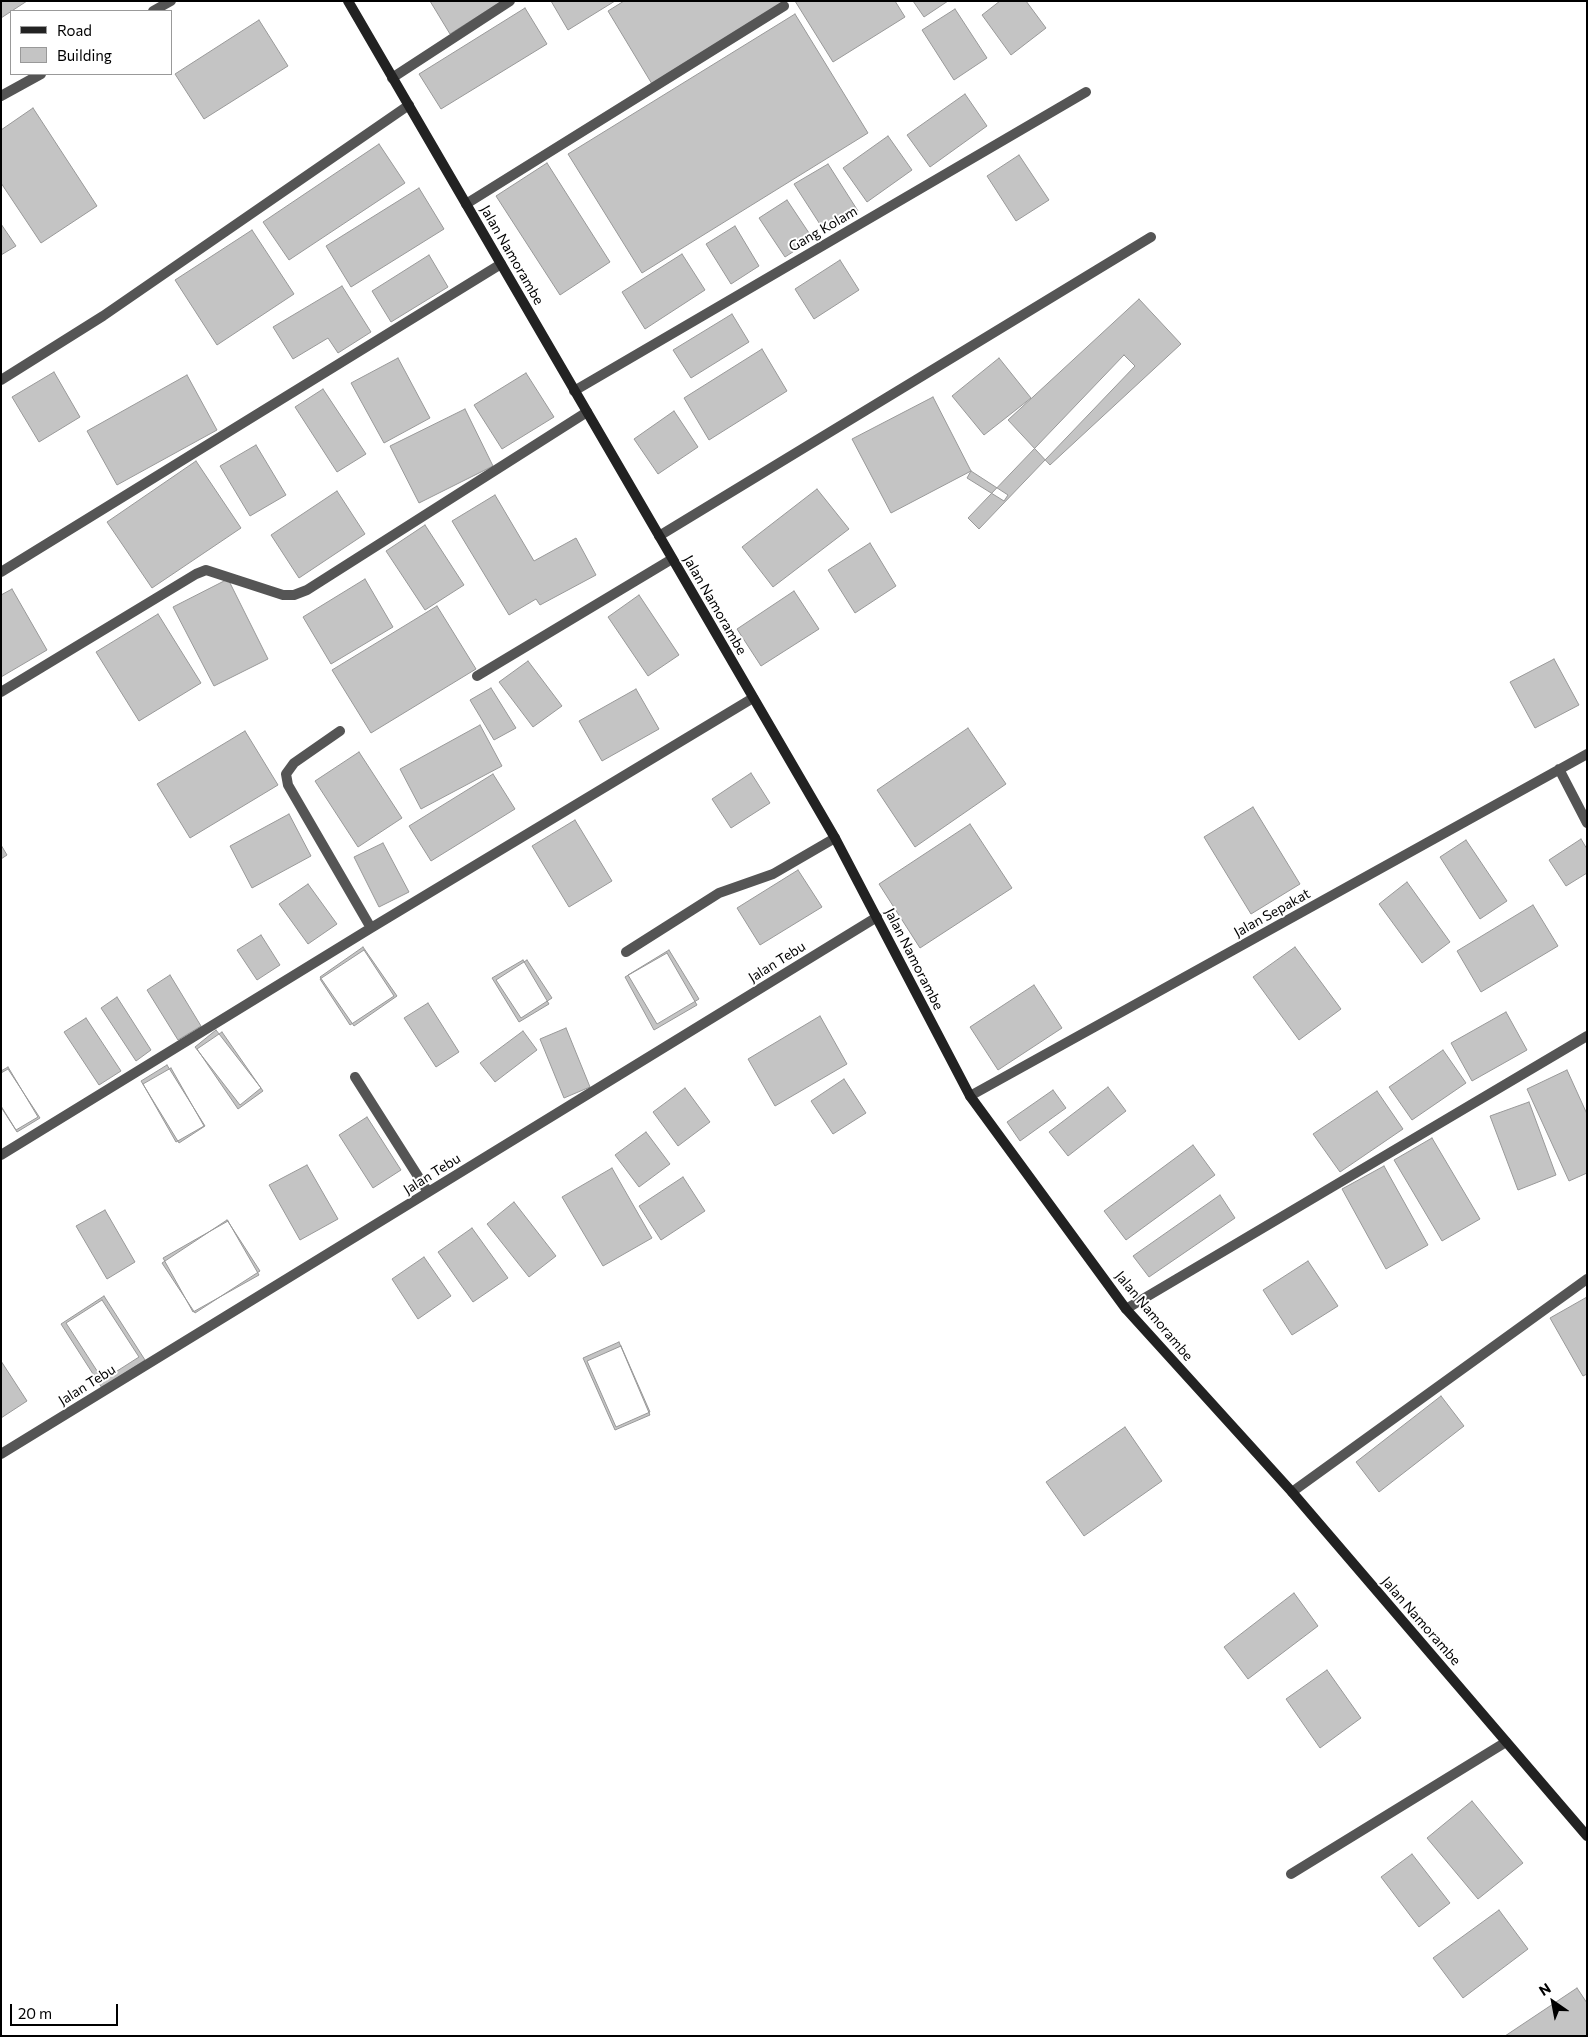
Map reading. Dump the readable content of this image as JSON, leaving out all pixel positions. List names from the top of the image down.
{
  "streets": {
    "street": [
      "Gang Kolam",
      "Jalan Namorambe",
      "Jalan Sepakat",
      "Jalan Tebu"
    ]
  },
  "crossings": [
    ["Gang Kolam", "Jalan Namorambe"],
    ["Jalan Namorambe", "Jalan Sepakat"],
    ["Jalan Namorambe", "Jalan Tebu"]
  ],
  "legend": ["Road", "Building"],
  "scale_bar": "20 m",
  "north": "top left"
}
